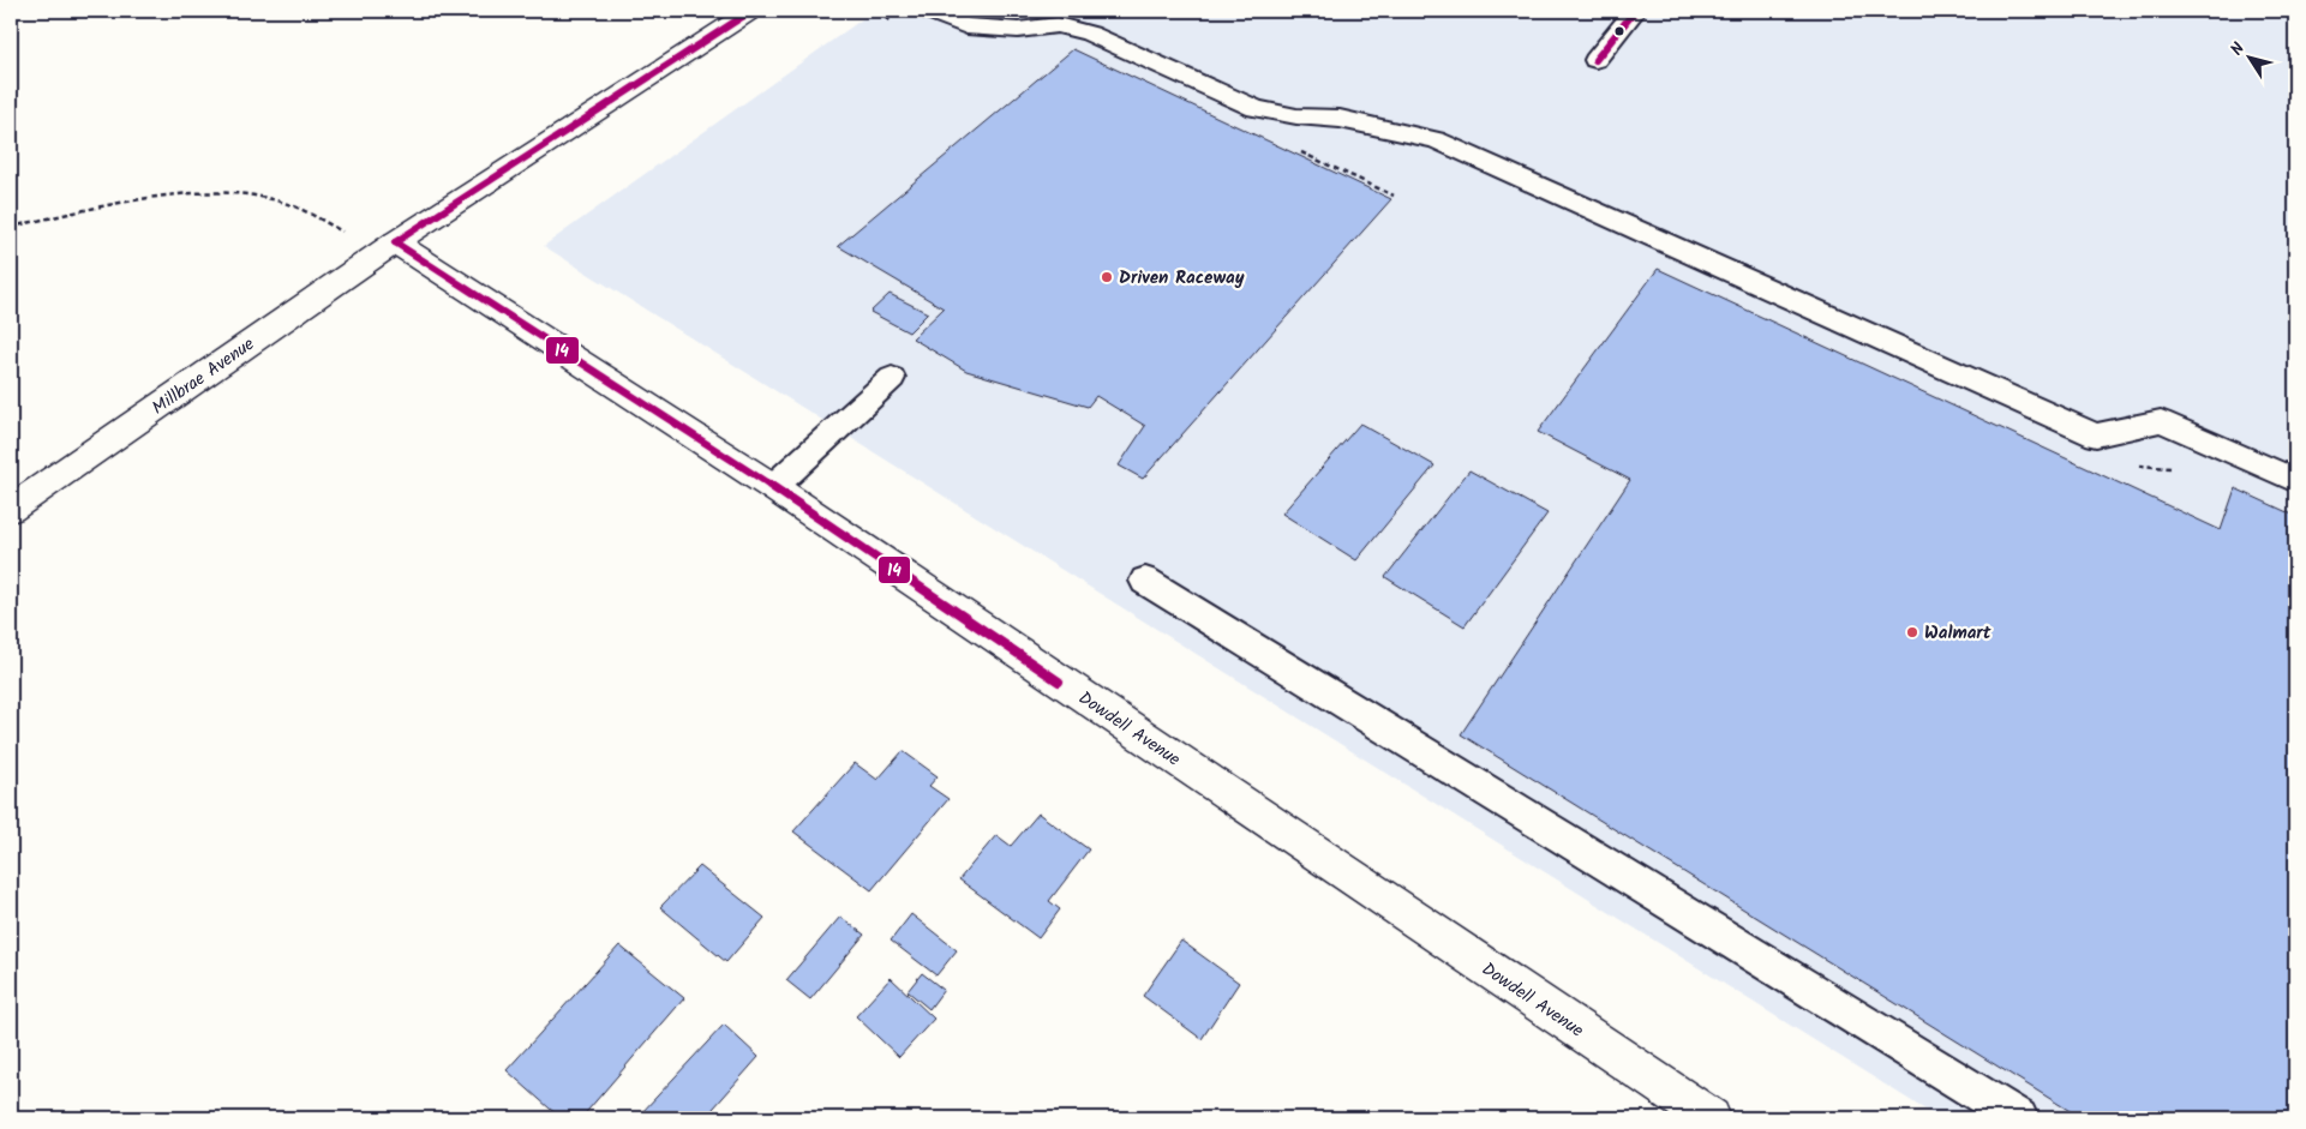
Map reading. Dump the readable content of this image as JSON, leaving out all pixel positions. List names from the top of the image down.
{
  "streets": {
    "street": ["Millbrae Avenue", "Dowdell Avenue"]
  },
  "crossings": [
    ["Millbrae Avenue", "Dowdell Avenue"]
  ],
  "places": ["Driven Raceway", "Walmart"],
  "lines": ["transit line 14"],
  "north": "top left"
}
